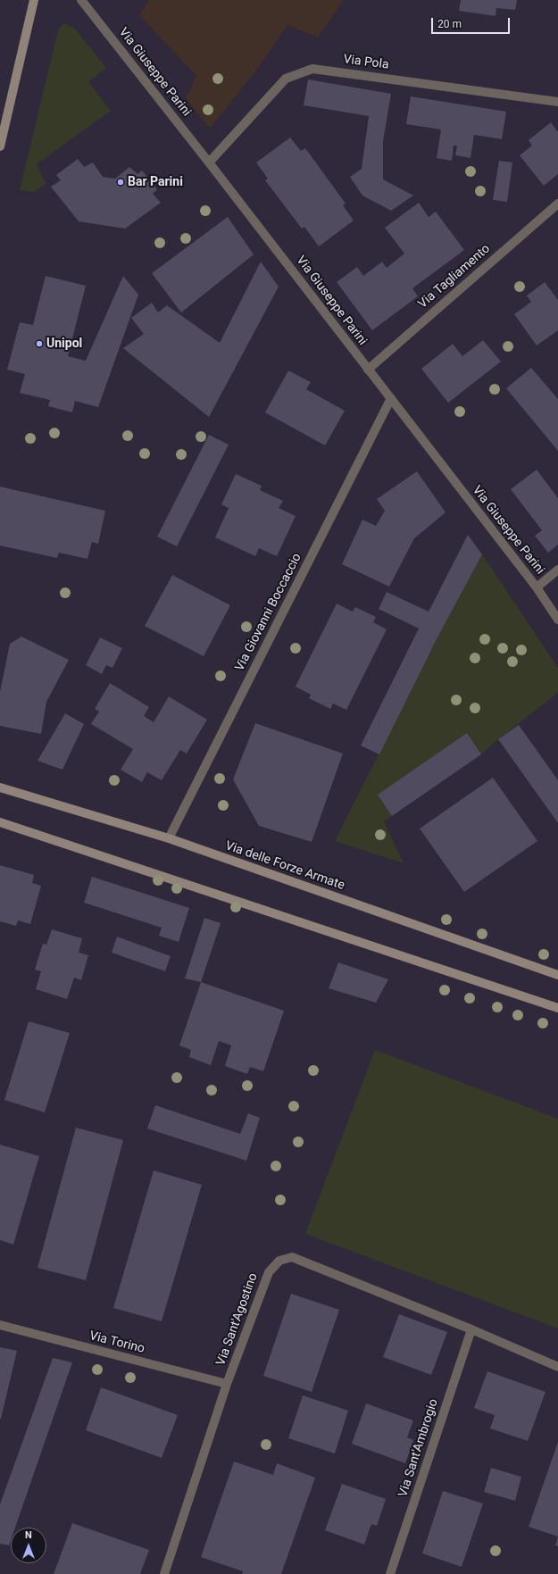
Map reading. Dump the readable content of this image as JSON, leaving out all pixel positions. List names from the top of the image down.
{
  "streets": {
    "street": [
      "Via Pola",
      "Via Giuseppe Parini",
      "Via Tagliamento",
      "Via Giovanni Boccaccio",
      "Via delle Forze Armate",
      "Via Sant'Agostino",
      "Via Torino",
      "Via Sant'Ambrogio"
    ]
  },
  "crossings": [
    ["Via Pola", "Via Giuseppe Parini"],
    ["Via Giuseppe Parini", "Via Tagliamento"],
    ["Via Giuseppe Parini", "Via Giovanni Boccaccio"],
    ["Via Giovanni Boccaccio", "Via delle Forze Armate"],
    ["Via Sant'Agostino", "Via Torino"],
    ["Via Sant'Agostino", "Via Sant'Ambrogio"]
  ],
  "places": ["Bar Parini", "Unipol"],
  "scale_bar": "20 m",
  "north": "top"
}
